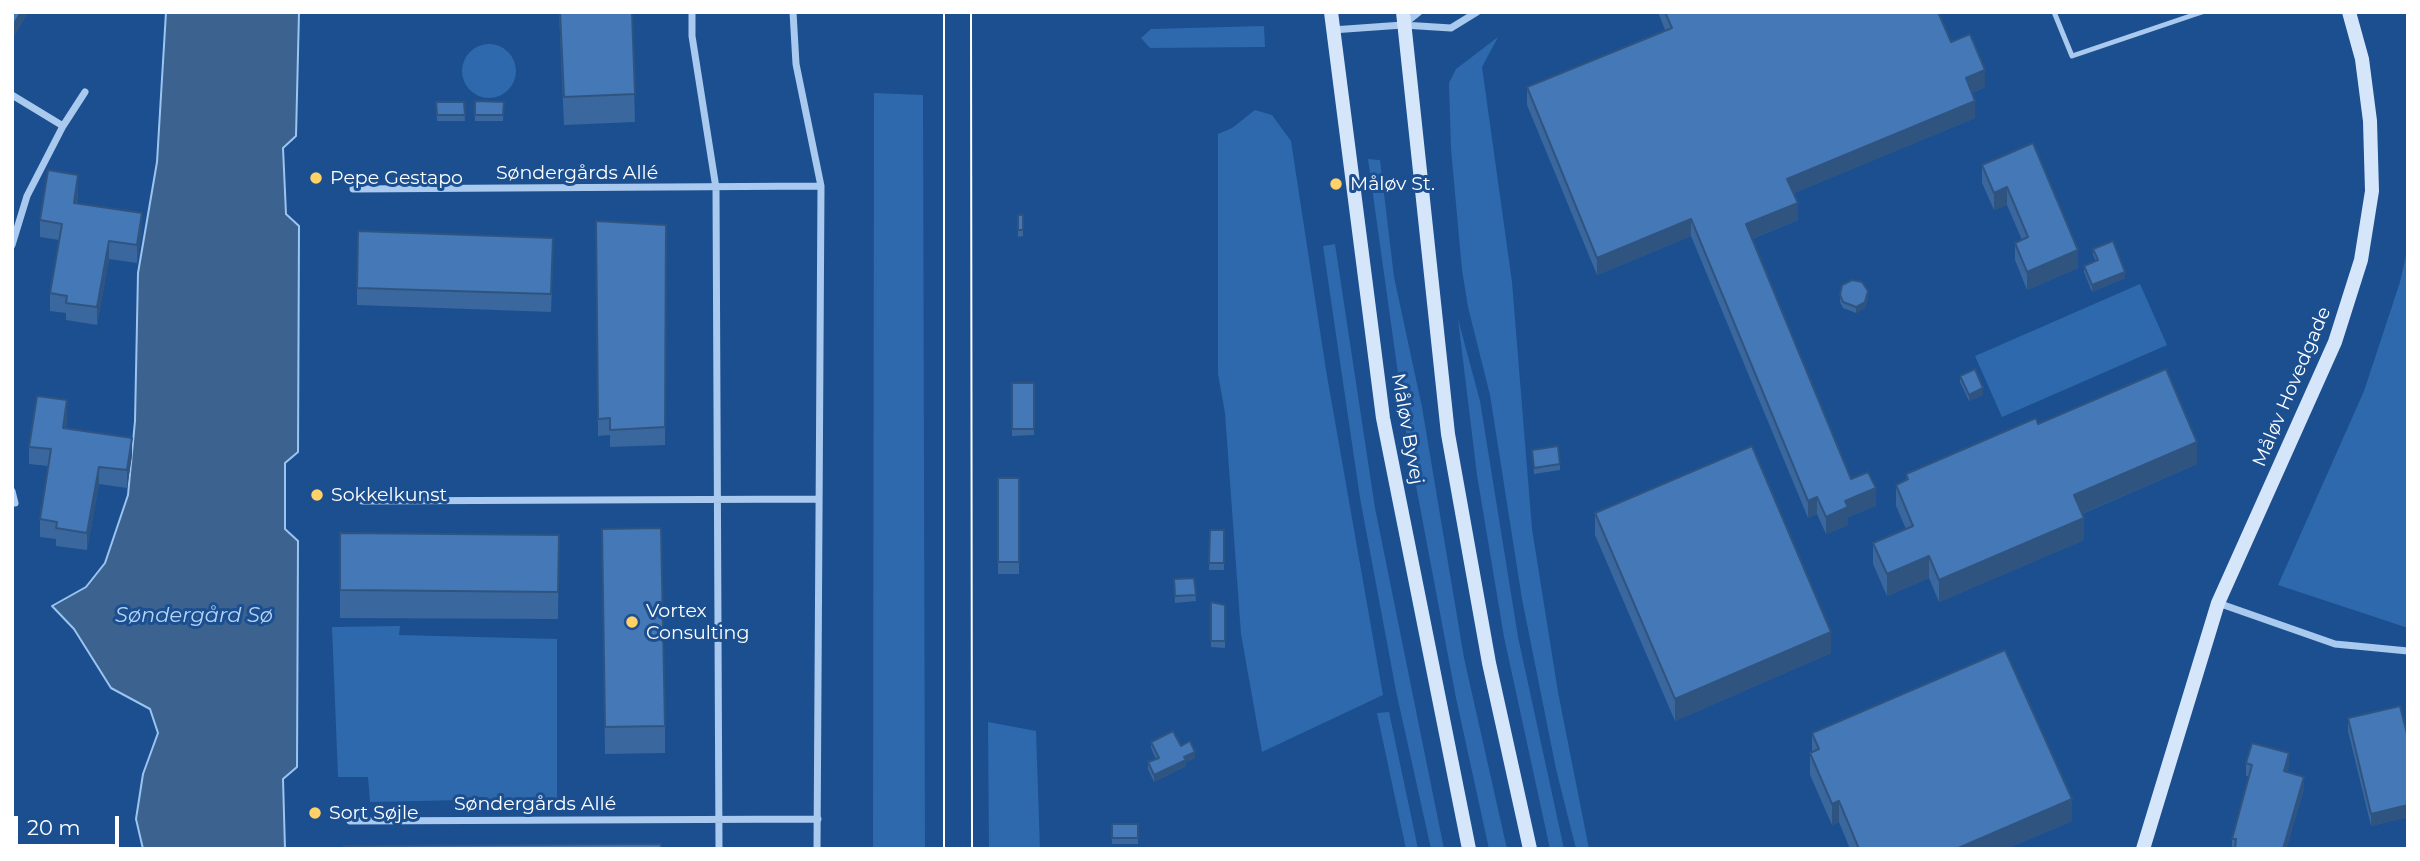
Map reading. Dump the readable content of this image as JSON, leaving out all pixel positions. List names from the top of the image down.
{
  "streets": {
    "main road": ["Måløv Hovedgade", "Måløv Byvej"],
    "street": ["Søndergårds Allé"]
  },
  "water": ["Søndergård Sø"],
  "places": [
    "Pepe Gestapo",
    "Måløv St.",
    "Sokkelkunst",
    "Vortex Consulting",
    "Sort Søjle"
  ],
  "scale_bar": "20 m"
}
